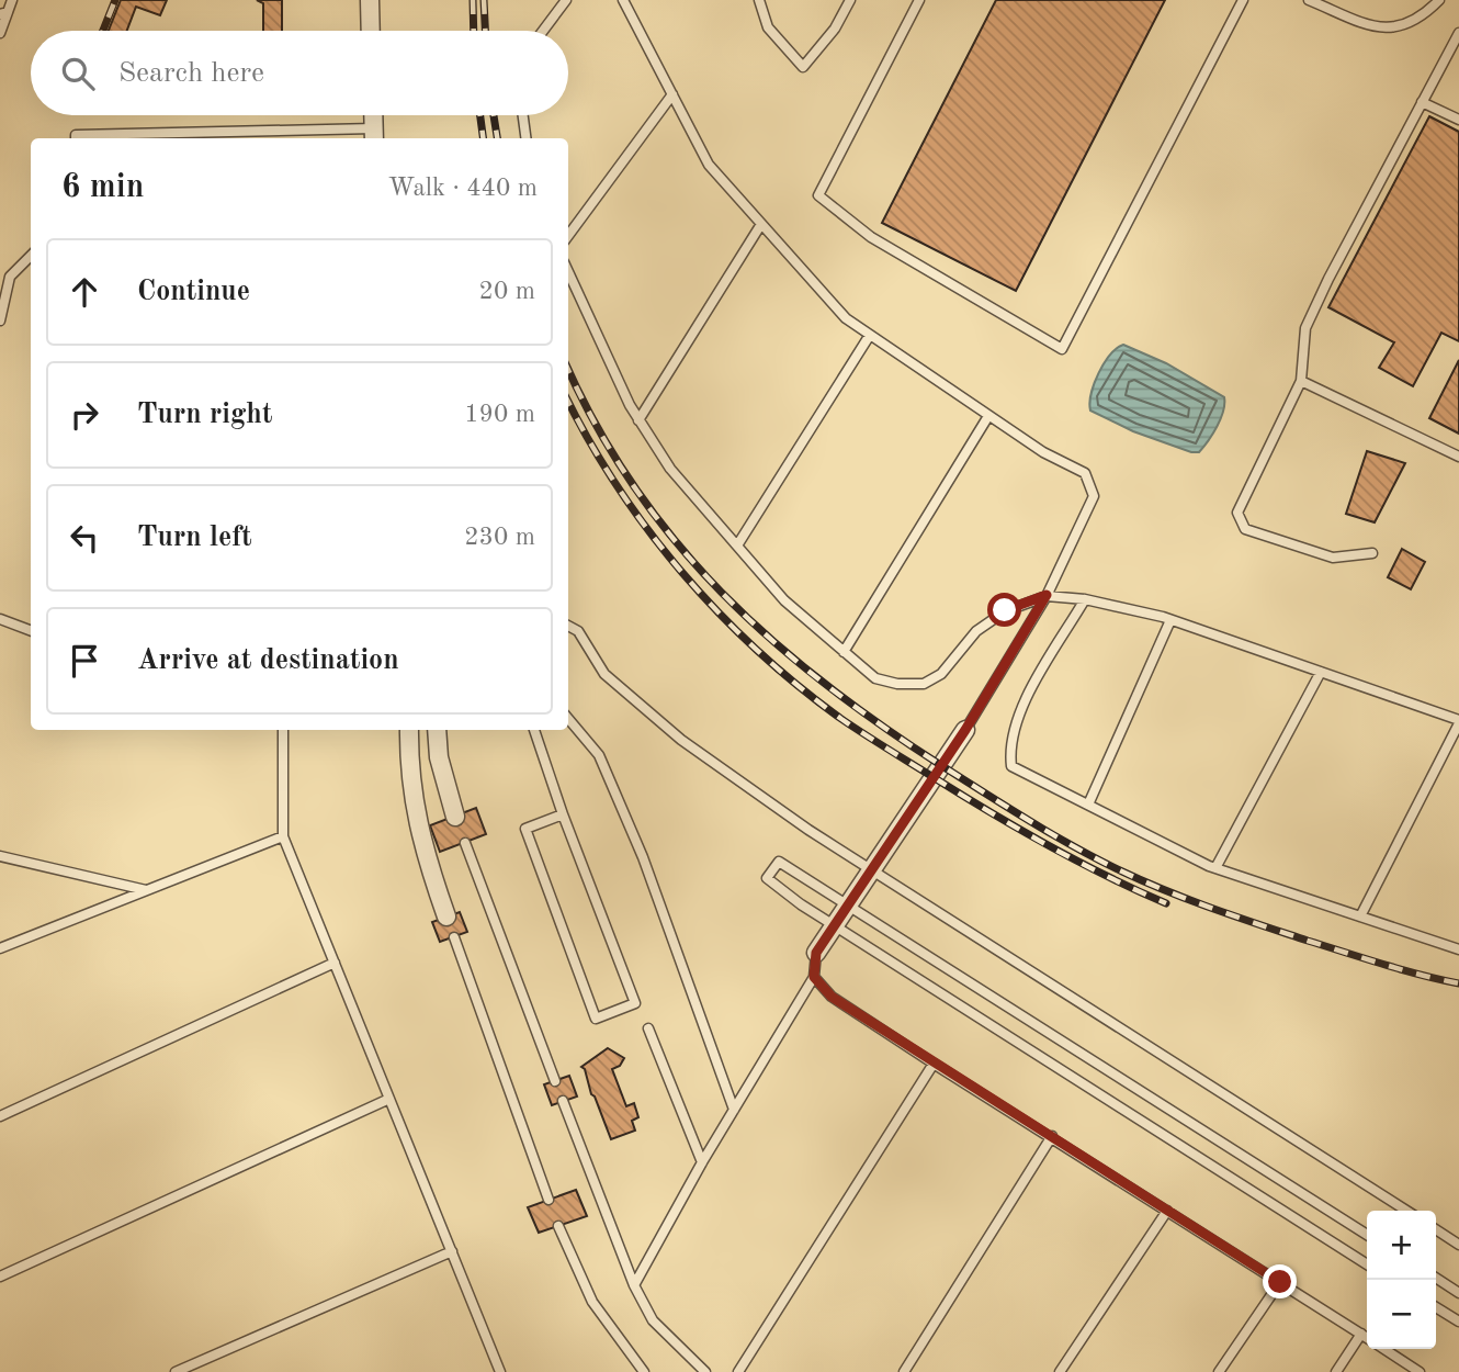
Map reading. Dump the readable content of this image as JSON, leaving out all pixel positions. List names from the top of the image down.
{
  "page": {
    "search": "Search here",
    "heading": ["6 min", "Walk · 440 m"],
    "list": [
      ["Continue", "20 m"],
      ["Turn right", "190 m"],
      ["Turn left", "230 m"],
      "Arrive at destination"
    ],
    "map_buttons": ["+", "−"]
  }
}
